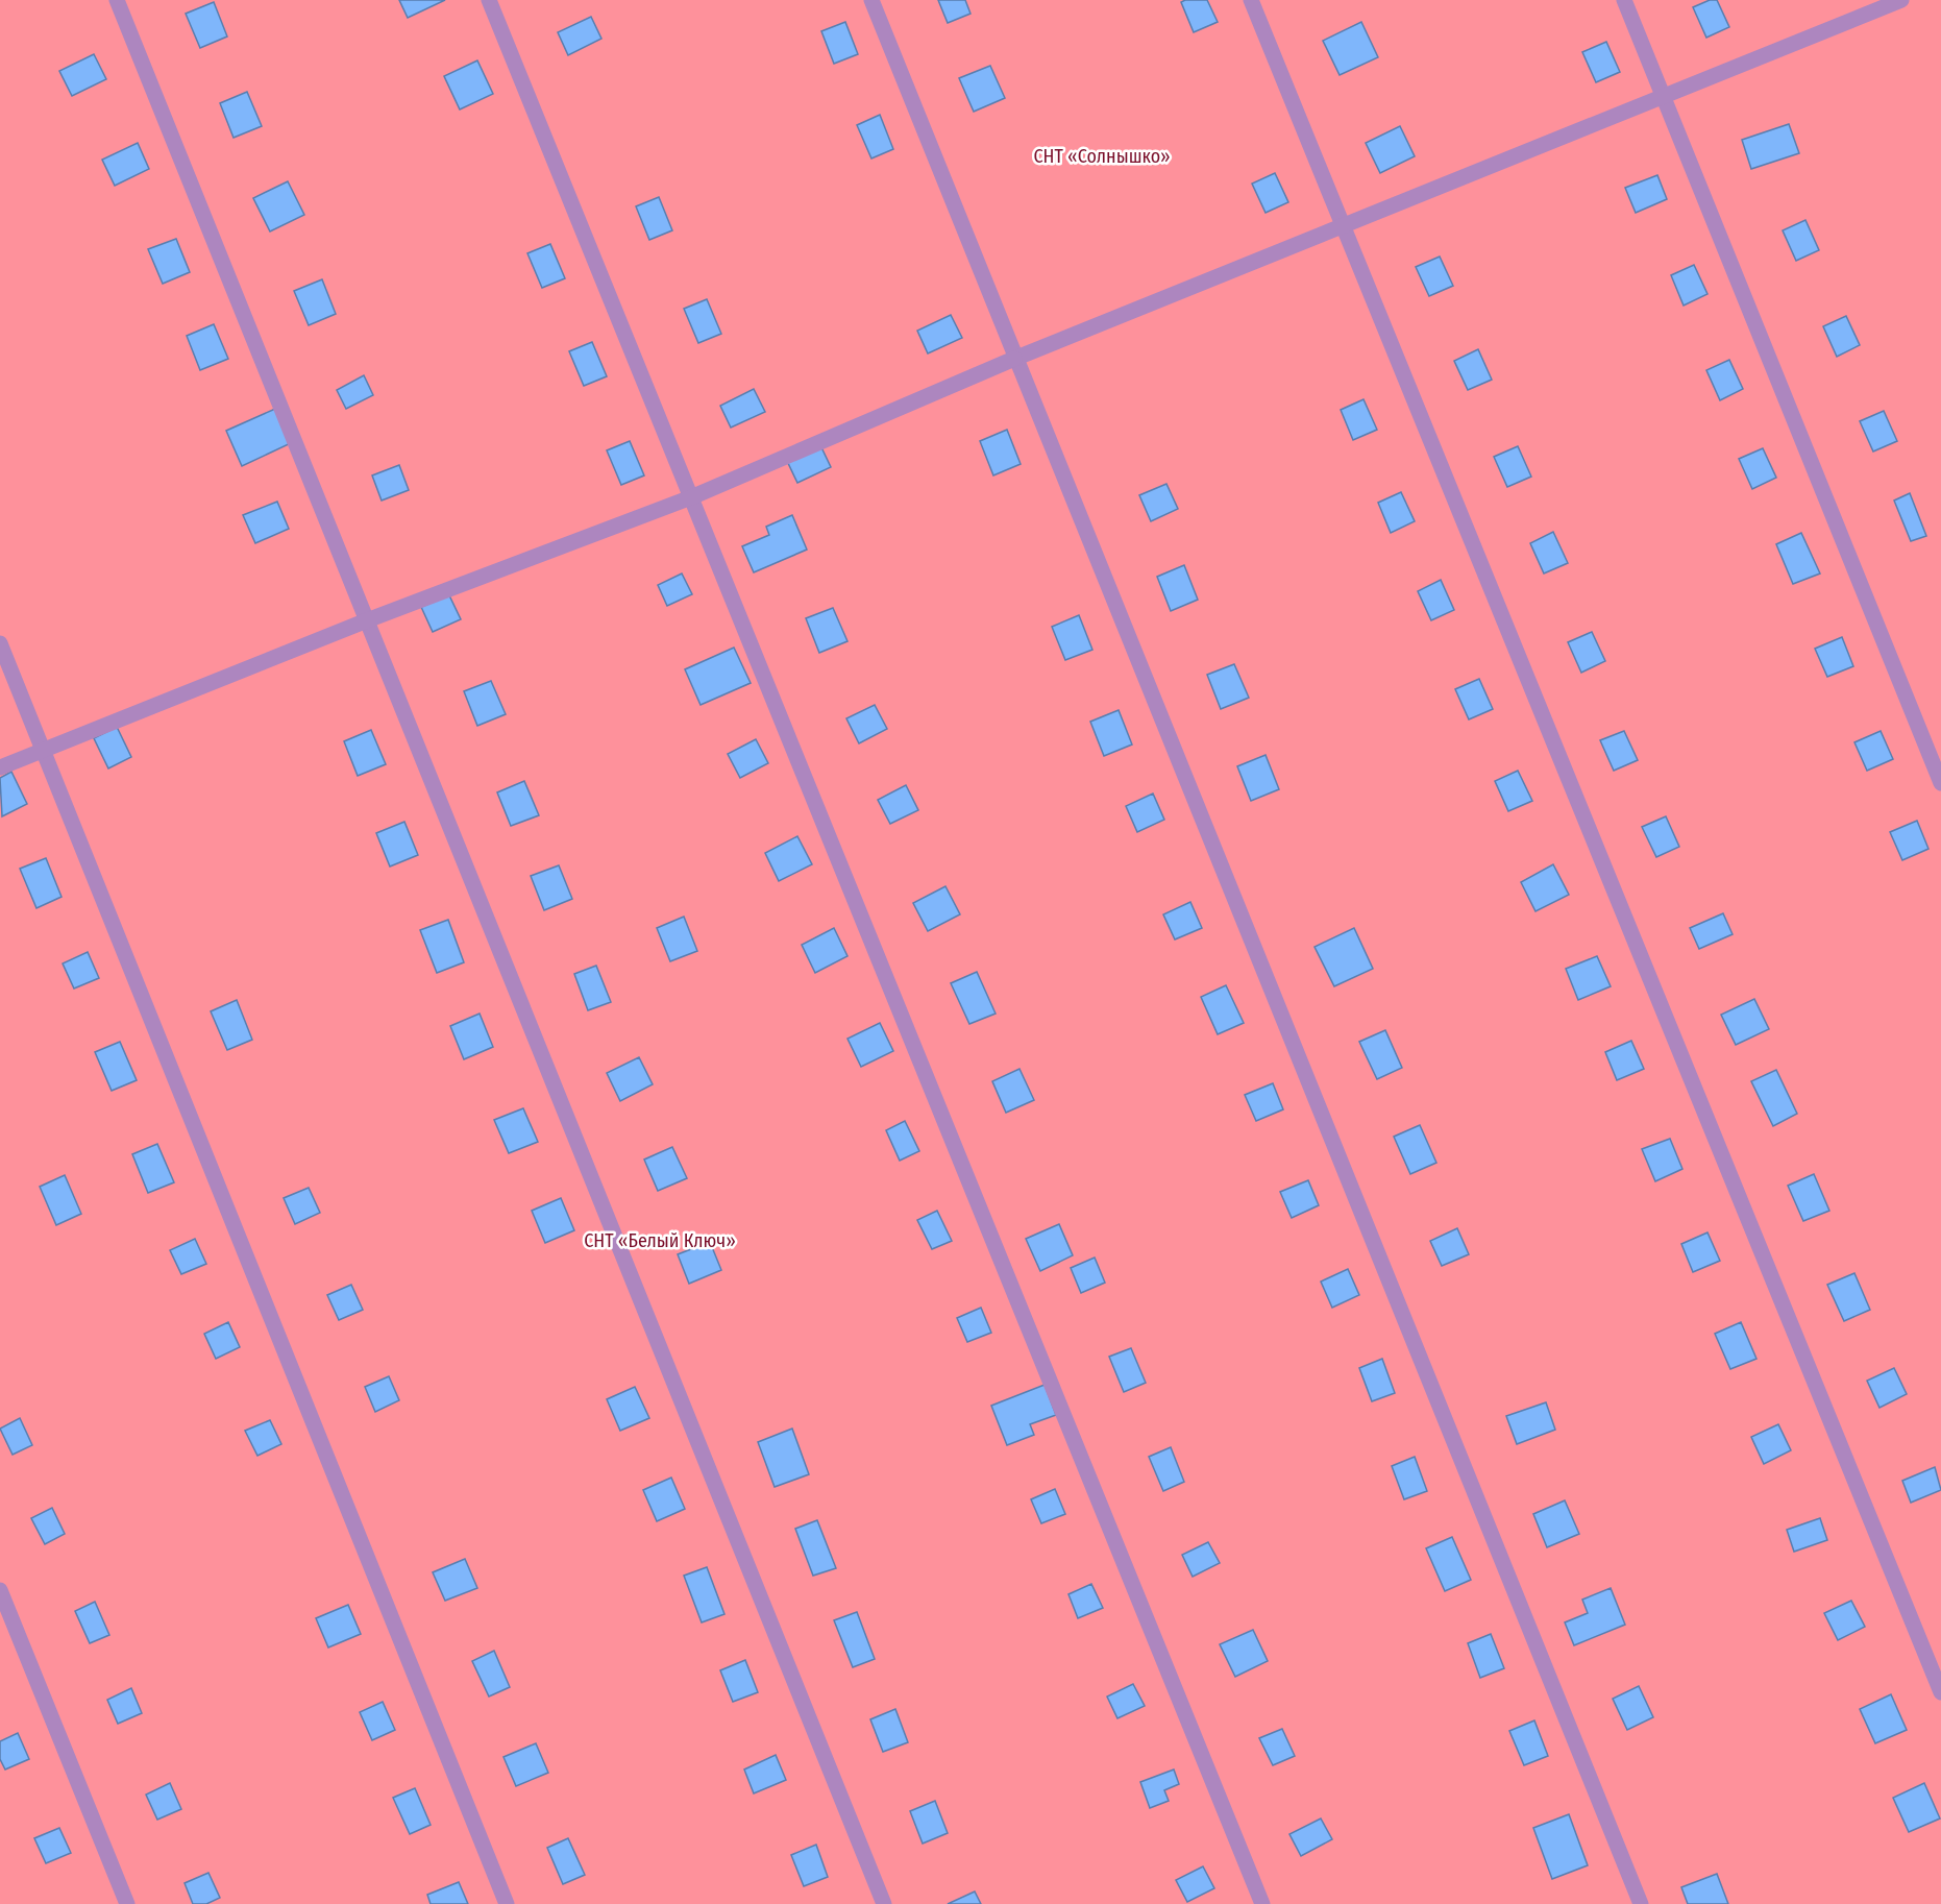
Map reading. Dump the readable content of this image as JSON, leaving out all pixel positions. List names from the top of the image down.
{
  "parks": ["СНТ «Солнышко»", "СНТ «Белый Ключ»"]
}
